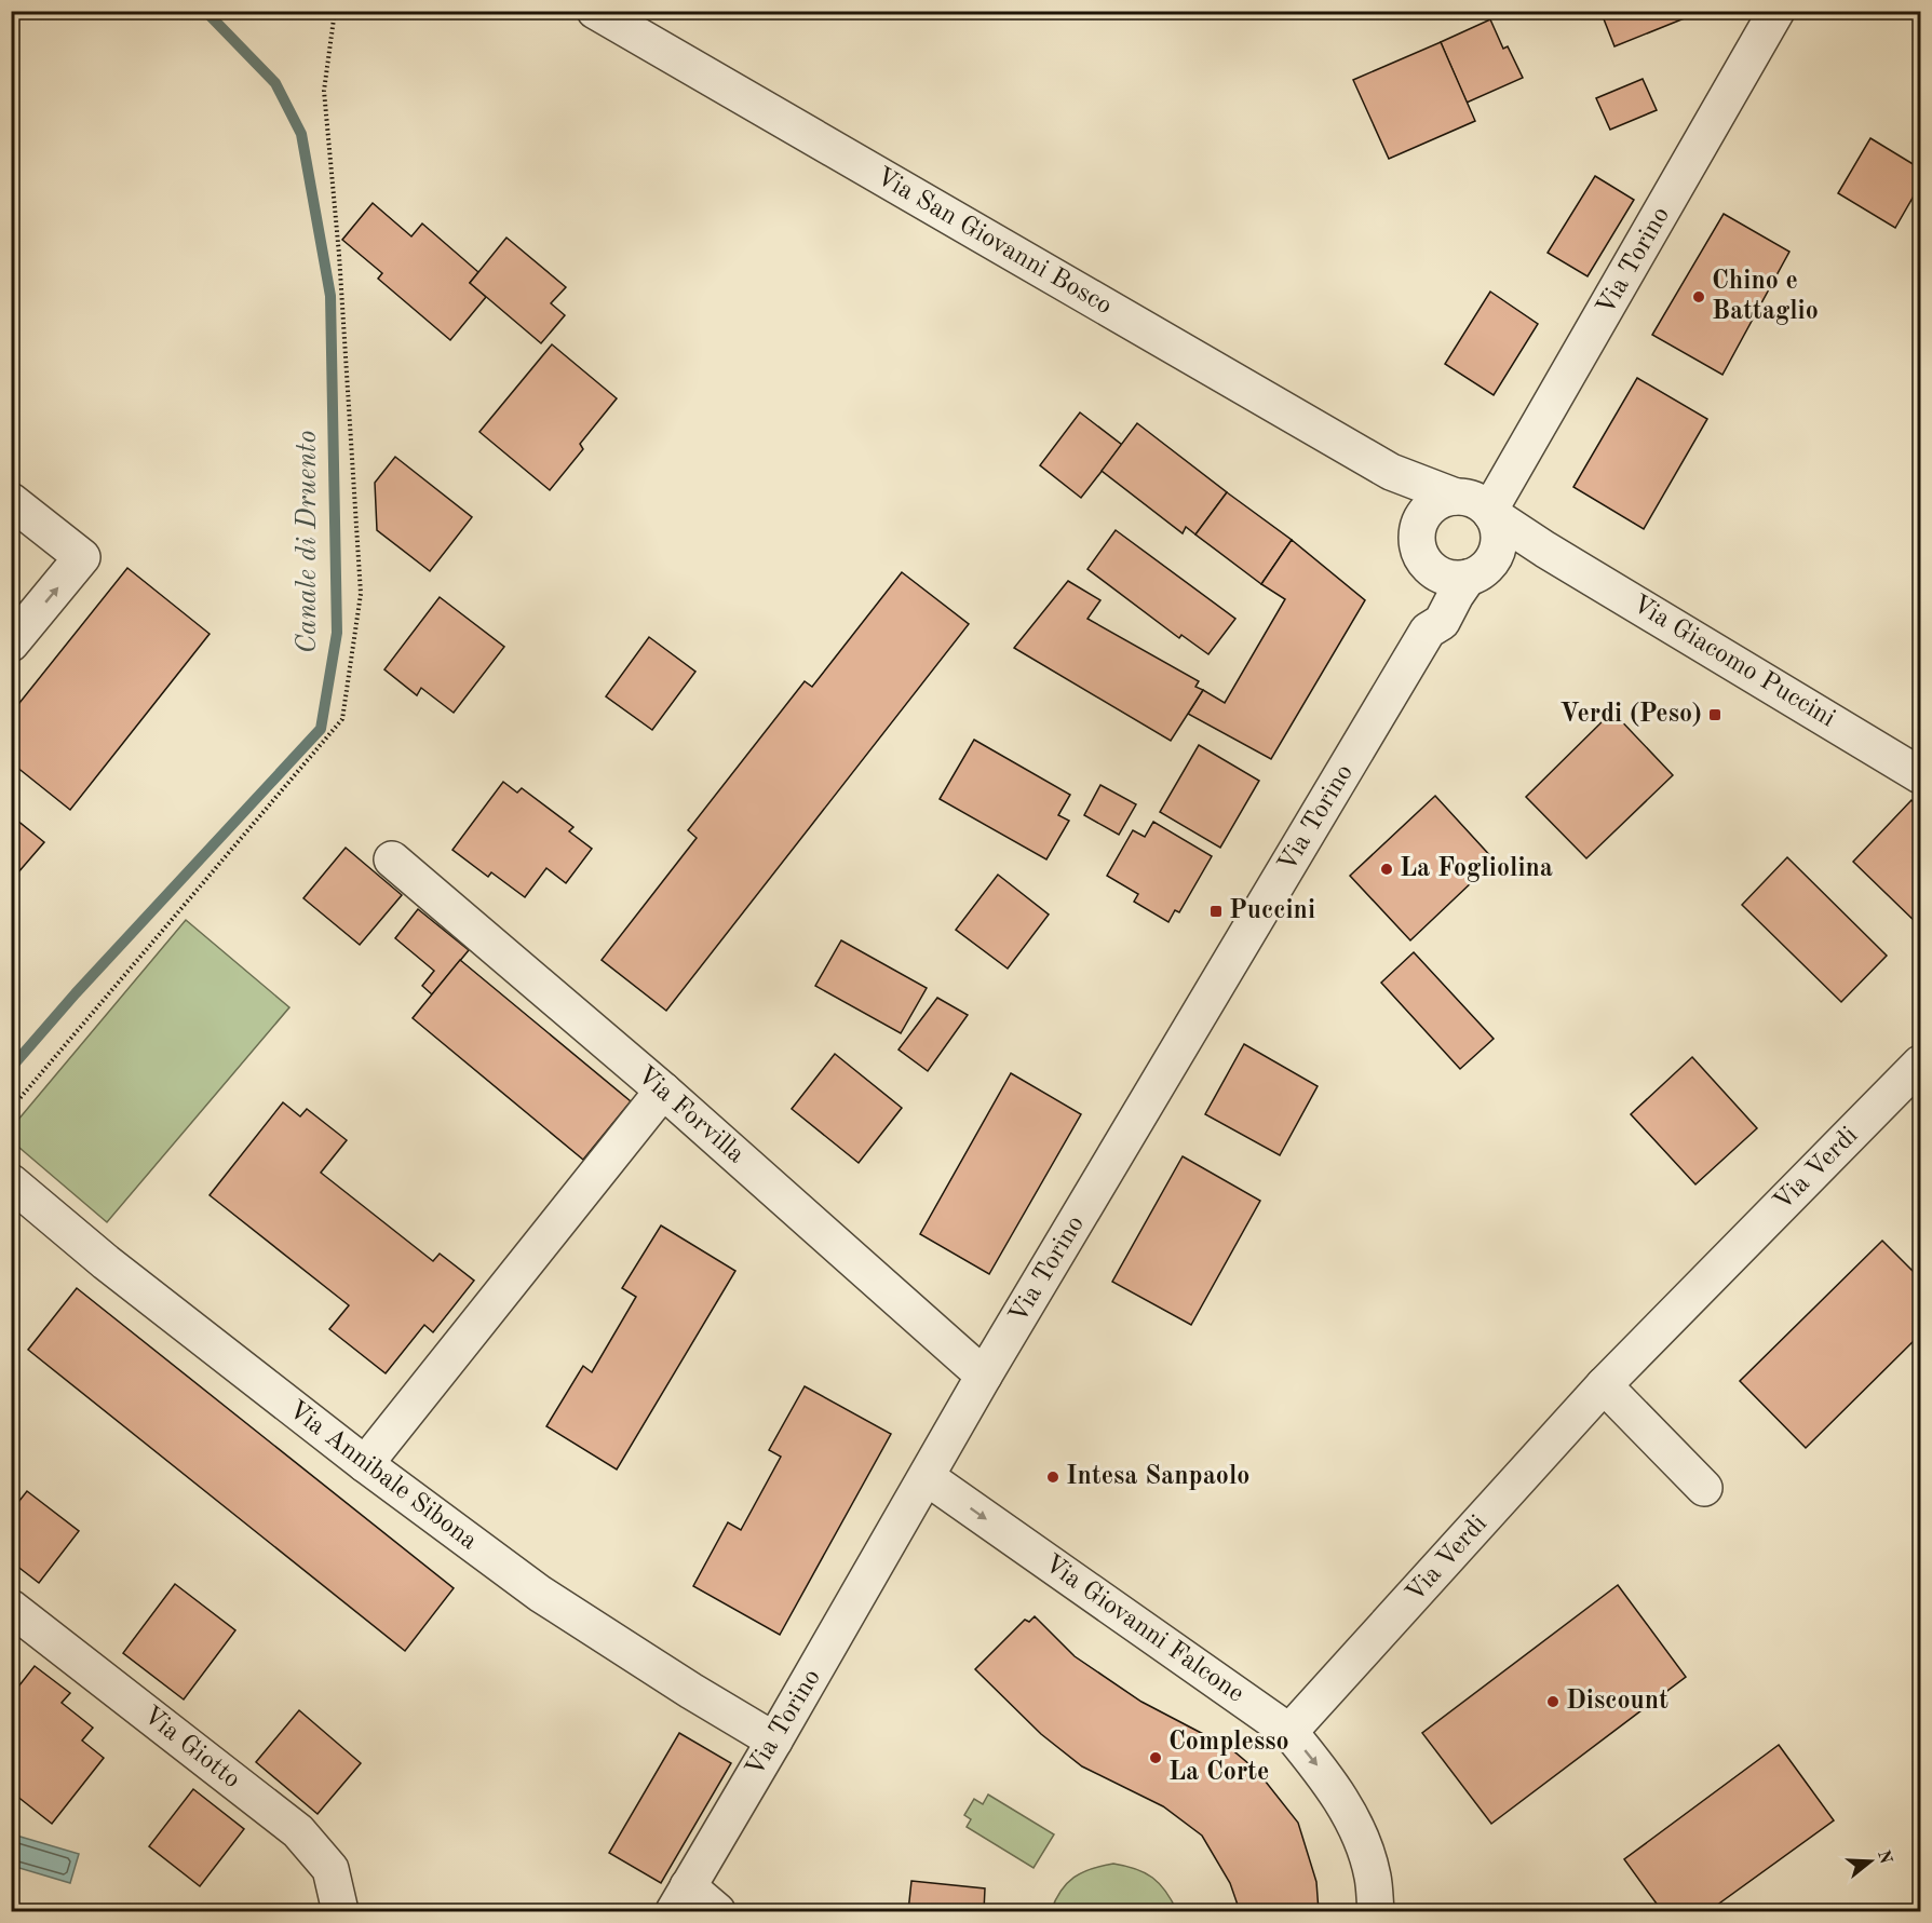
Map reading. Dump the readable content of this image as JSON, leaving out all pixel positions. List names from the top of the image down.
{
  "streets": {
    "street": [
      "Via San Giovanni Bosco",
      "Via Torino",
      "Via Giacomo Puccini",
      "Via Forvilla",
      "Via Verdi",
      "Via Annibale Sibona",
      "Via Giovanni Falcone",
      "Via Giotto"
    ]
  },
  "crossings": [
    ["Via San Giovanni Bosco", "Via Torino"],
    ["Via San Giovanni Bosco", "Via Giacomo Puccini"],
    ["Via Torino", "Via Giacomo Puccini"],
    ["Via Torino", "Via Forvilla"],
    ["Via Torino", "Via Annibale Sibona"],
    ["Via Torino", "Via Giovanni Falcone"],
    ["Via Verdi", "Via Giovanni Falcone"]
  ],
  "one_way": ["Via Giovanni Falcone"],
  "water": ["Canale di Druento"],
  "places": {
    "other": [
      "Chino e Battaglio",
      "La Fogliolina",
      "Intesa Sanpaolo",
      "Discount",
      "Complesso La Corte"
    ],
    "transit": ["Verdi (Peso)", "Puccini"]
  },
  "north": "right"
}
